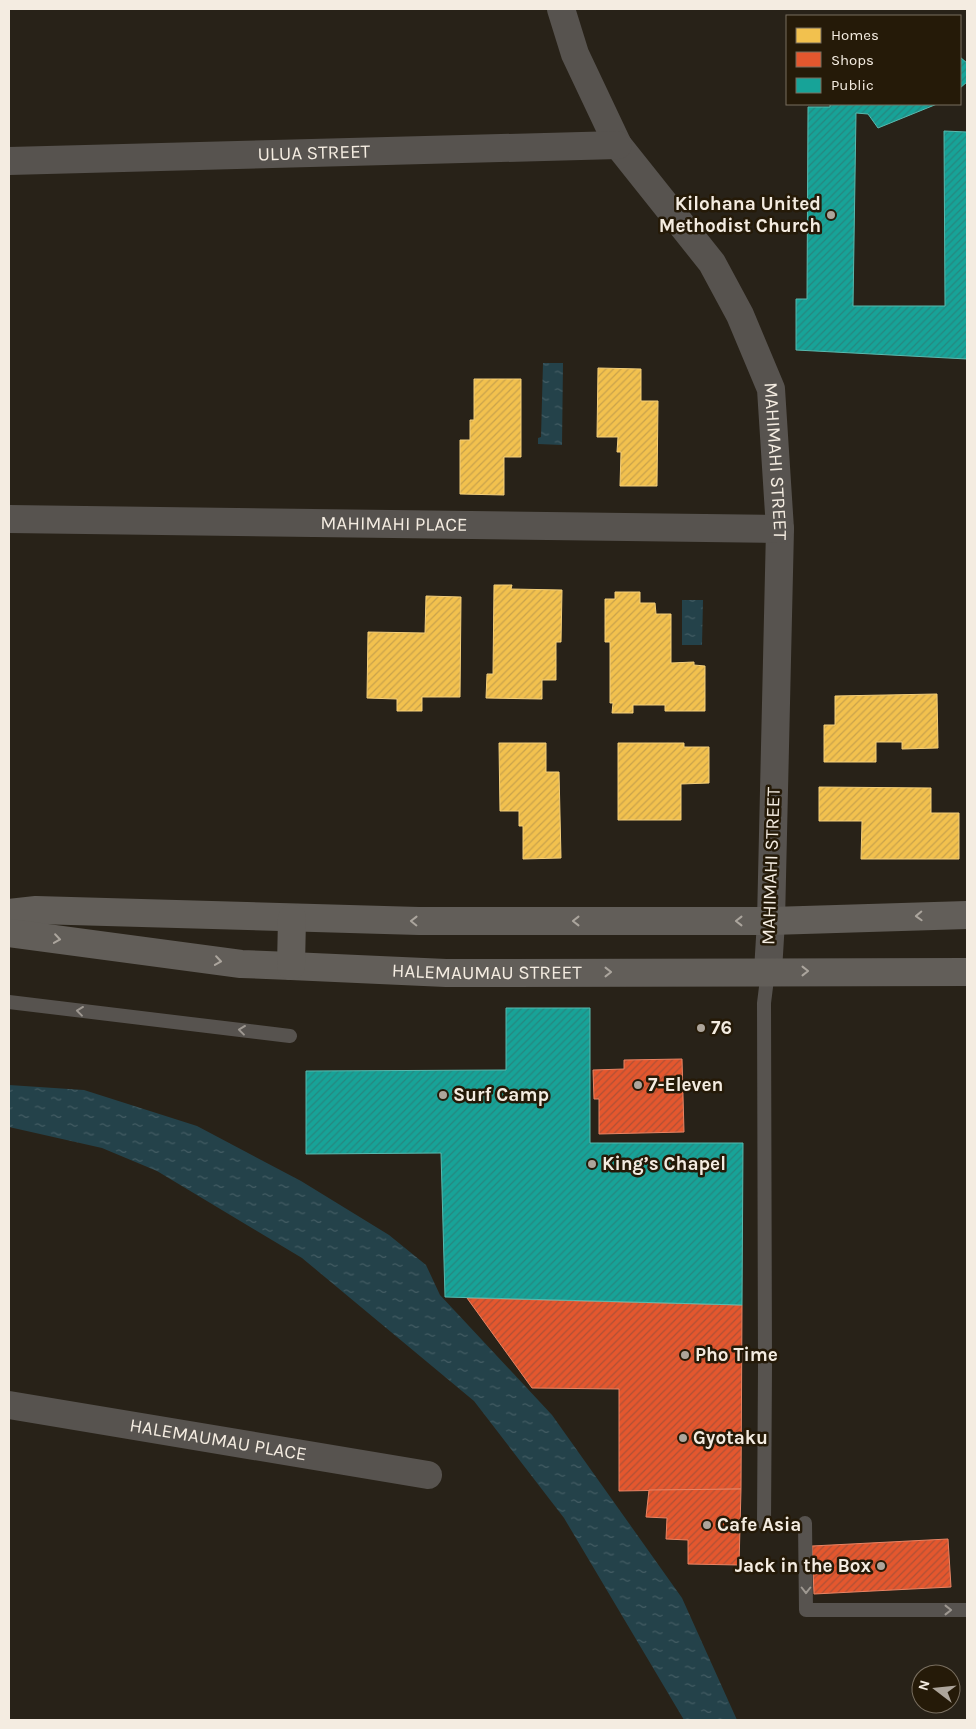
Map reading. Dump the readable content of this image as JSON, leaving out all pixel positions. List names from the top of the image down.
{
  "streets": {
    "street": [
      "ULUA STREET",
      "MAHIMAHI STREET",
      "MAHIMAHI PLACE",
      "HALEMAUMAU STREET",
      "HALEMAUMAU PLACE"
    ]
  },
  "crossings": [
    ["ULUA STREET", "MAHIMAHI STREET"],
    ["MAHIMAHI STREET", "MAHIMAHI PLACE"],
    ["MAHIMAHI STREET", "HALEMAUMAU STREET"]
  ],
  "places": [
    "Kilohana United Methodist Church",
    "76",
    "7-Eleven",
    "Surf Camp",
    "King’s Chapel",
    "Pho Time",
    "Gyotaku",
    "Cafe Asia",
    "Jack in the Box"
  ],
  "legend": ["Homes", "Shops", "Public"],
  "north": "left"
}
